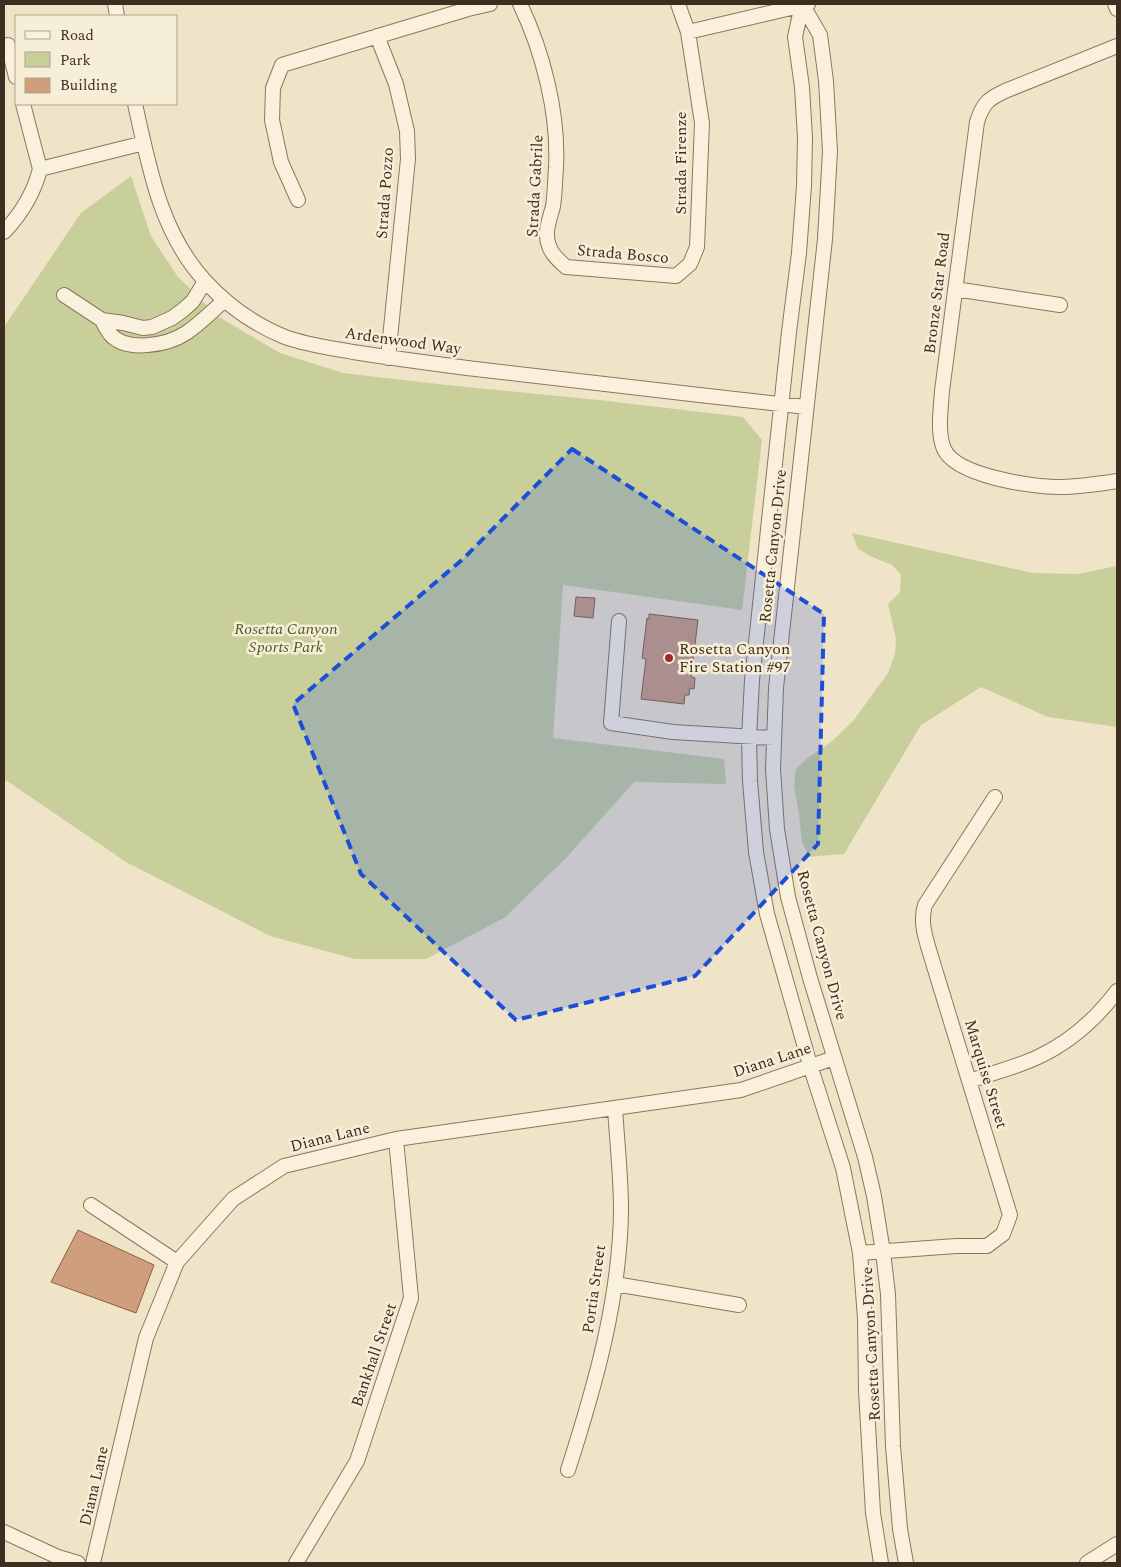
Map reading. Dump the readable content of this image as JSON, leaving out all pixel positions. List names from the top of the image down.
{
  "streets": {
    "street": [
      "Strada Firenze",
      "Strada Gabrile",
      "Strada Pozzo",
      "Strada Bosco",
      "Bronze Star Road",
      "Ardenwood Way",
      "Rosetta Canyon Drive",
      "Diana Lane",
      "Marquise Street",
      "Portia Street",
      "Bankhall Street"
    ]
  },
  "crossings": [
    ["Strada Firenze", "Strada Bosco"],
    ["Strada Gabrile", "Strada Bosco"],
    ["Strada Pozzo", "Ardenwood Way"],
    ["Ardenwood Way", "Rosetta Canyon Drive"],
    ["Rosetta Canyon Drive", "Diana Lane"],
    ["Rosetta Canyon Drive", "Marquise Street"],
    ["Diana Lane", "Portia Street"],
    ["Diana Lane", "Bankhall Street"]
  ],
  "parks": ["Rosetta Canyon Sports Park"],
  "places": ["Rosetta Canyon Fire Station #97"],
  "legend": ["Road", "Park", "Building"]
}
